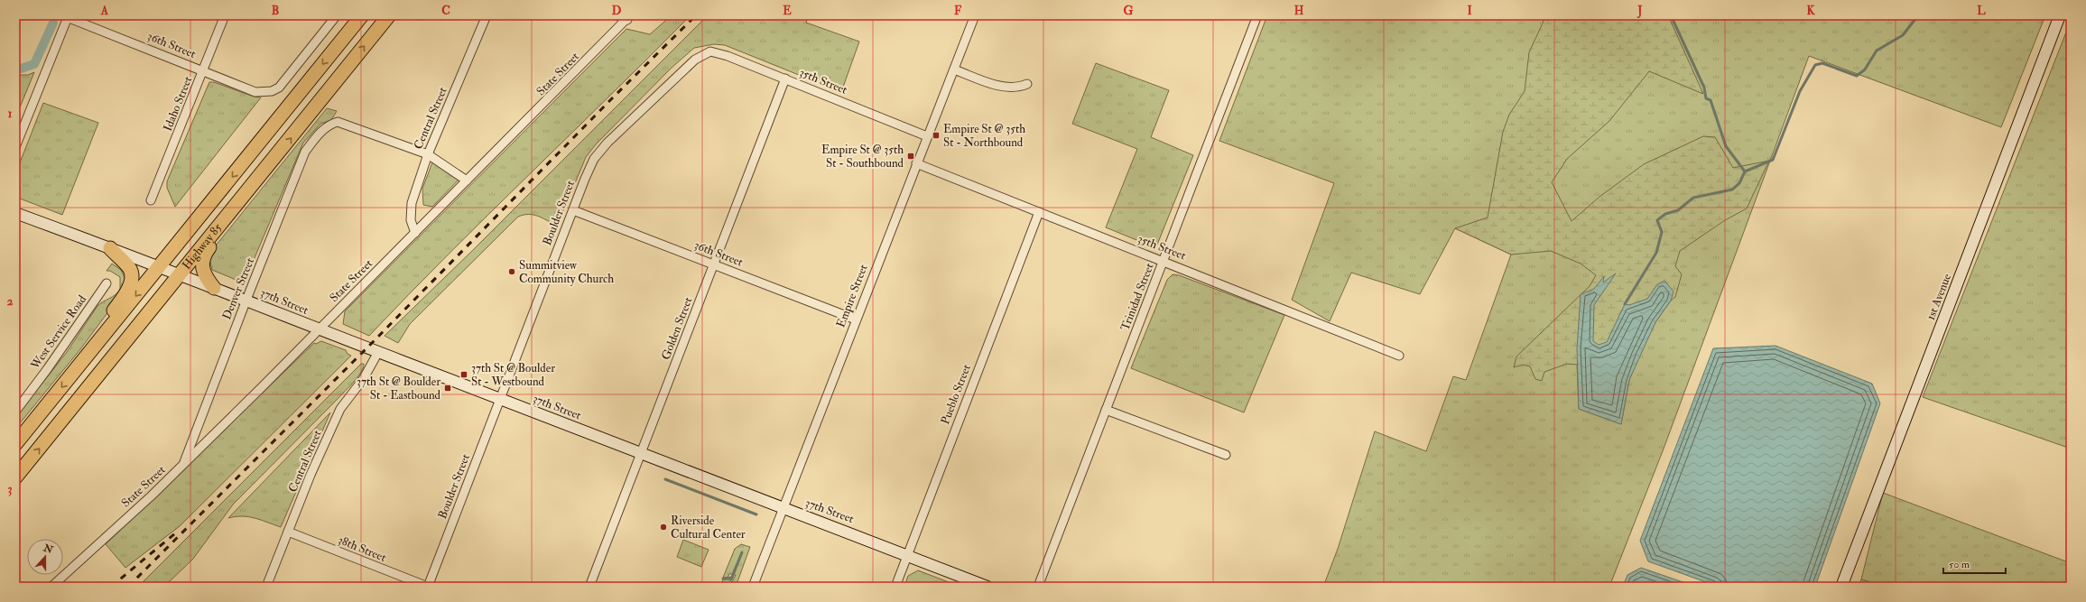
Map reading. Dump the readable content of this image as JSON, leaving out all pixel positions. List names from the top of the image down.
{
  "streets": {
    "highway": ["Highway 85"],
    "main road": ["1st Avenue", "37th Street"],
    "street": [
      "36th Street",
      "State Street",
      "35th Street",
      "Idaho Street",
      "Central Street",
      "Boulder Street",
      "Denver Street",
      "Empire Street",
      "Trinidad Street",
      "Golden Street",
      "West Service Road",
      "Pueblo Street",
      "38th Street"
    ]
  },
  "crossings": [
    ["36th Street", "Idaho Street"],
    ["36th Street", "Boulder Street"],
    ["36th Street", "Empire Street"],
    ["36th Street", "Golden Street"],
    ["State Street", "Central Street"],
    ["State Street", "Denver Street"],
    ["State Street", "37th Street"],
    ["35th Street", "Boulder Street"],
    ["35th Street", "Empire Street"],
    ["35th Street", "Trinidad Street"],
    ["35th Street", "Golden Street"],
    ["35th Street", "Pueblo Street"],
    ["Central Street", "Denver Street"],
    ["Central Street", "37th Street"],
    ["Central Street", "38th Street"],
    ["Boulder Street", "37th Street"],
    ["Boulder Street", "38th Street"],
    ["Highway 85", "37th Street"],
    ["Denver Street", "37th Street"],
    ["Empire Street", "37th Street"],
    ["37th Street", "Golden Street"],
    ["37th Street", "Pueblo Street"]
  ],
  "places": {
    "transit": [
      "Empire St @ 35th St - Northbound",
      "Empire St @ 35th St - Southbound",
      "37th St @ Boulder St - Westbound",
      "37th St @ Boulder St - Eastbound"
    ],
    "other": ["Summitview Community Church", "Riverside Cultural Center"]
  },
  "scale_bar": "50 m",
  "north": "top",
  "grid": {
    "columns": [
      "A",
      "B",
      "C",
      "D",
      "E",
      "F",
      "G",
      "H",
      "I",
      "J",
      "K",
      "L"
    ],
    "rows": ["1", "2", "3"]
  }
}
